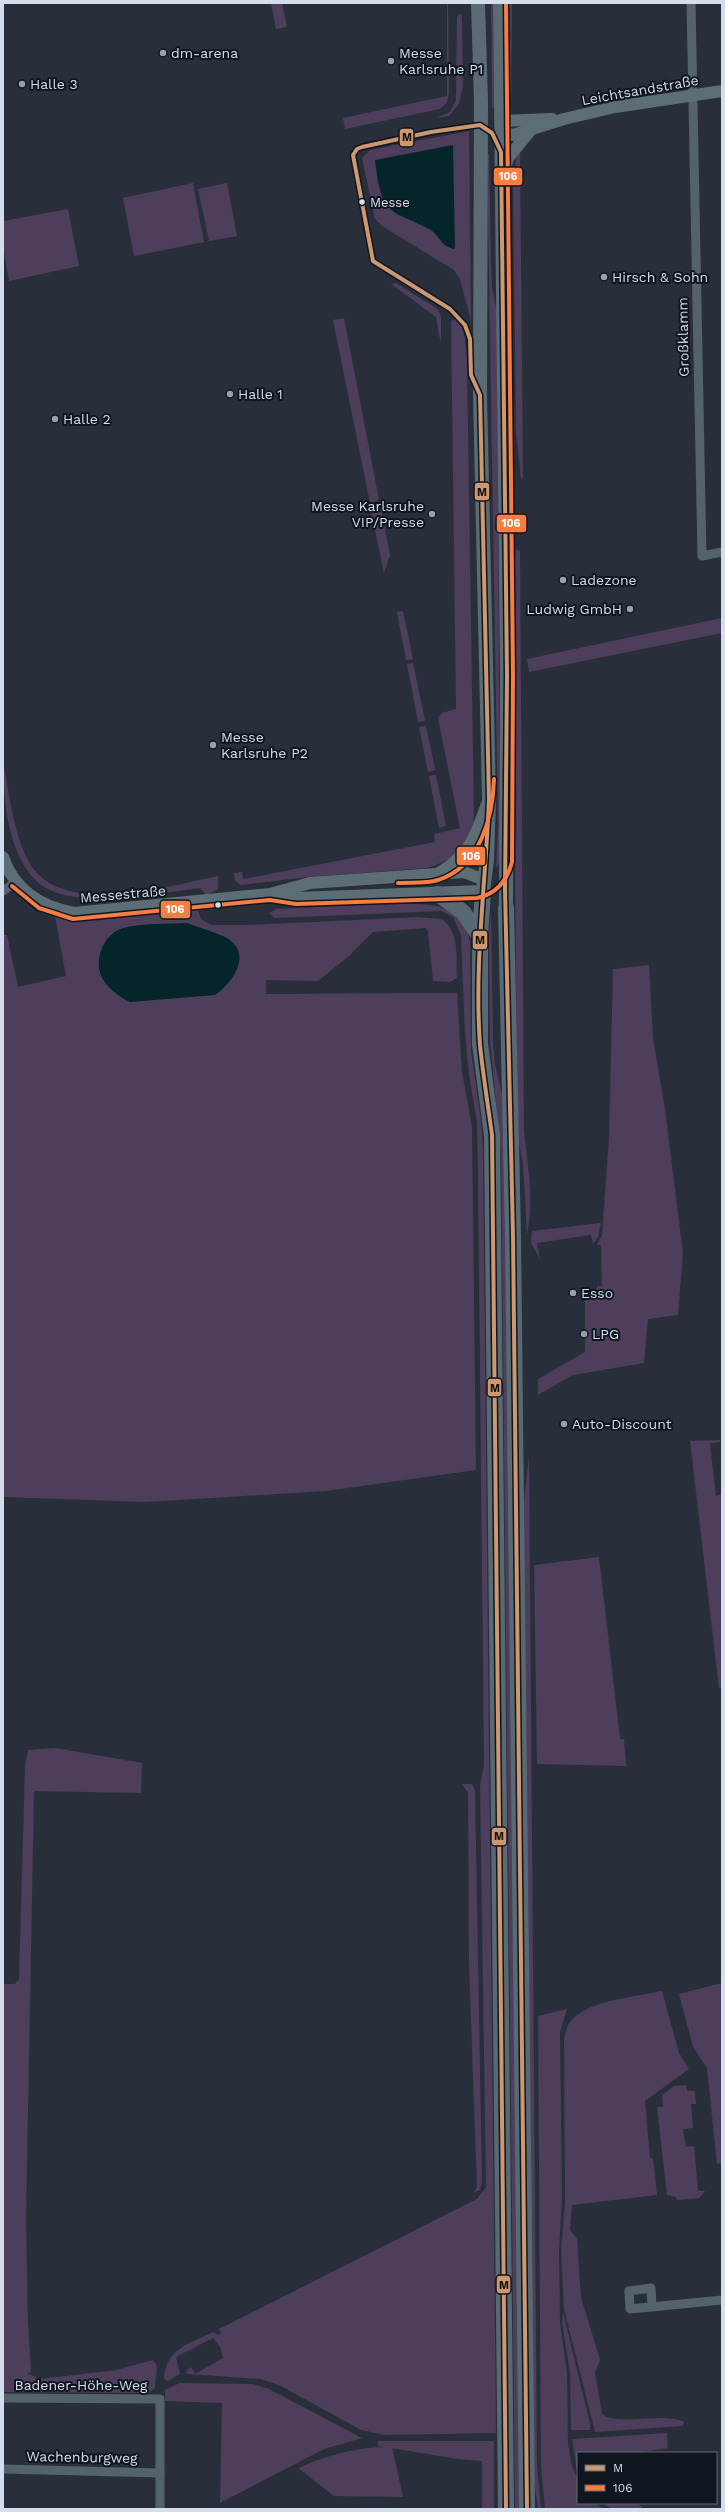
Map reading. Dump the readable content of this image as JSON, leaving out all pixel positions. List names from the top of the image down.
{
  "streets": {
    "street": [
      "Leichtsandstraße",
      "Großklamm",
      "Messestraße",
      "Badener-Höhe-Weg",
      "Wachenburgweg"
    ]
  },
  "crossings": [
    ["Leichtsandstraße", "Großklamm"],
    ["Badener-Höhe-Weg", "Wachenburgweg"]
  ],
  "places": [
    "dm-arena",
    "Messe Karlsruhe P1",
    "Halle 3",
    "Messe",
    "Hirsch & Sohn",
    "Halle 1",
    "Halle 2",
    "Messe Karlsruhe VIP/Presse",
    "Ladezone",
    "Ludwig GmbH",
    "Messe Karlsruhe P2",
    "Esso",
    "LPG",
    "Auto-Discount"
  ],
  "lines": ["transit line 106", "transit line M"],
  "legend": ["M", "106"]
}
